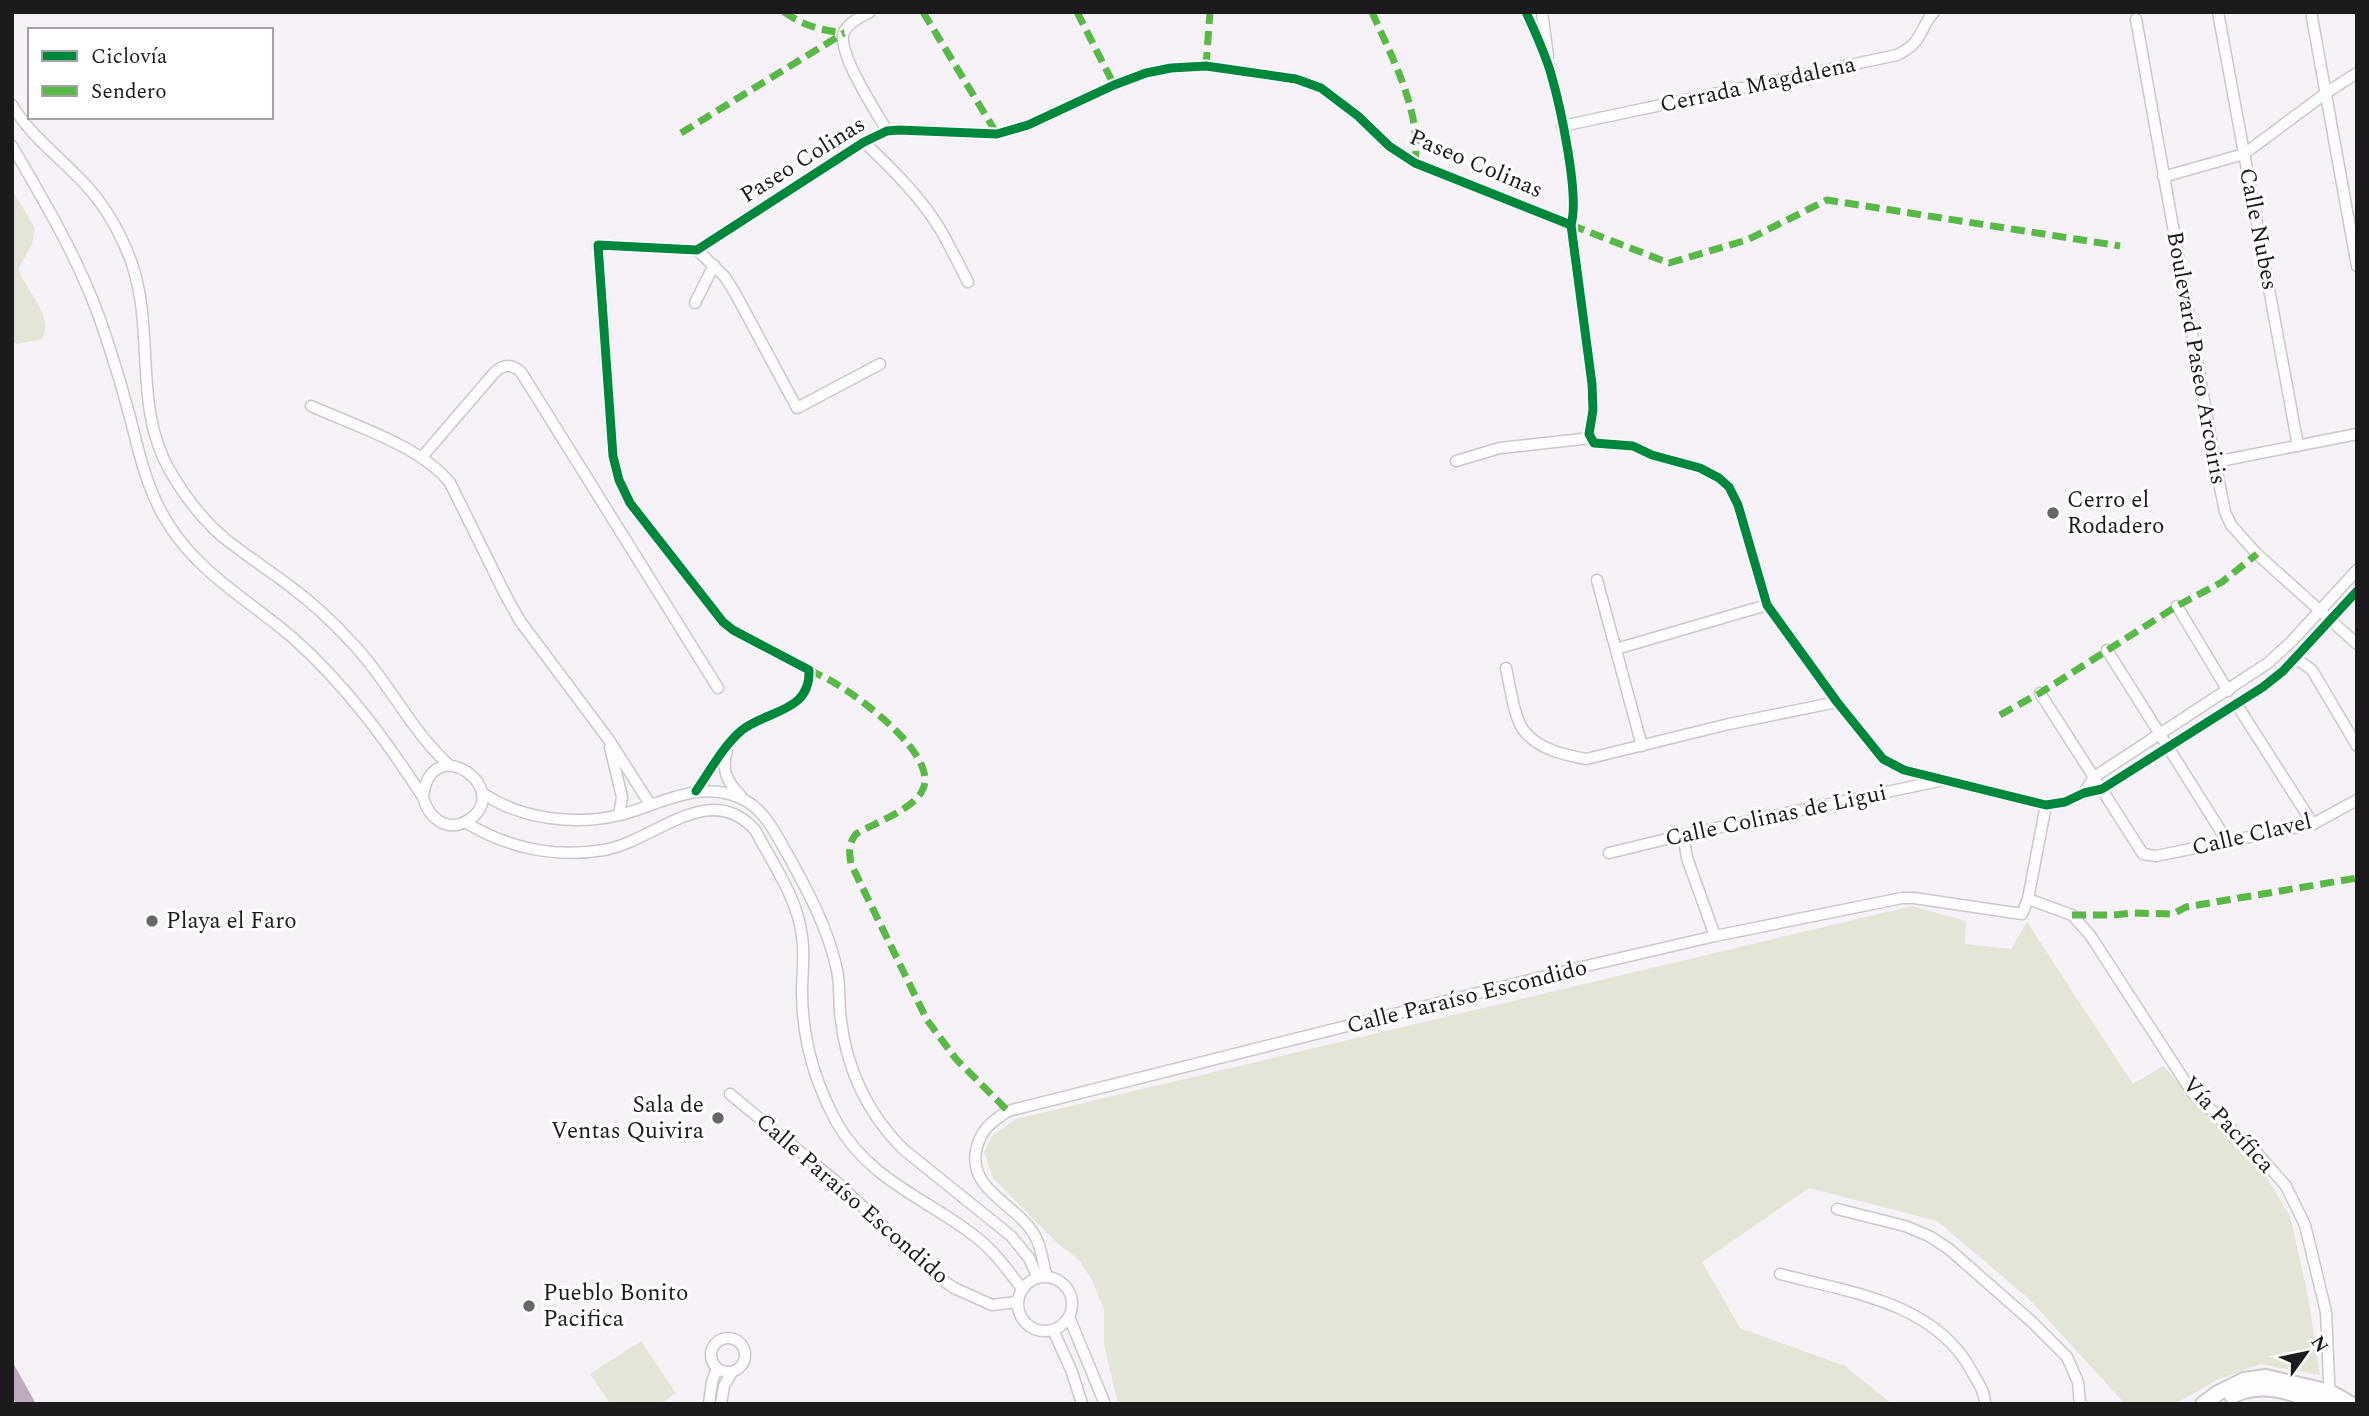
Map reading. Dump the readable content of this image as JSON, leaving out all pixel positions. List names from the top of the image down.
{
  "streets": {
    "street": [
      "Cerrada Magdalena",
      "Paseo Colinas",
      "Calle Nubes",
      "Boulevard Paseo Arcoiris",
      "Calle Colinas de Ligui",
      "Calle Clavel",
      "Calle Paraíso Escondido",
      "Vía Pacífica"
    ]
  },
  "crossings": [
    ["Calle Paraíso Escondido", "Vía Pacífica"]
  ],
  "places": [
    "Cerro el Rodadero",
    "Playa el Faro",
    "Sala de Ventas Quivira",
    "Pueblo Bonito Pacifica"
  ],
  "legend": ["Ciclovía", "Sendero"],
  "north": "top right"
}
